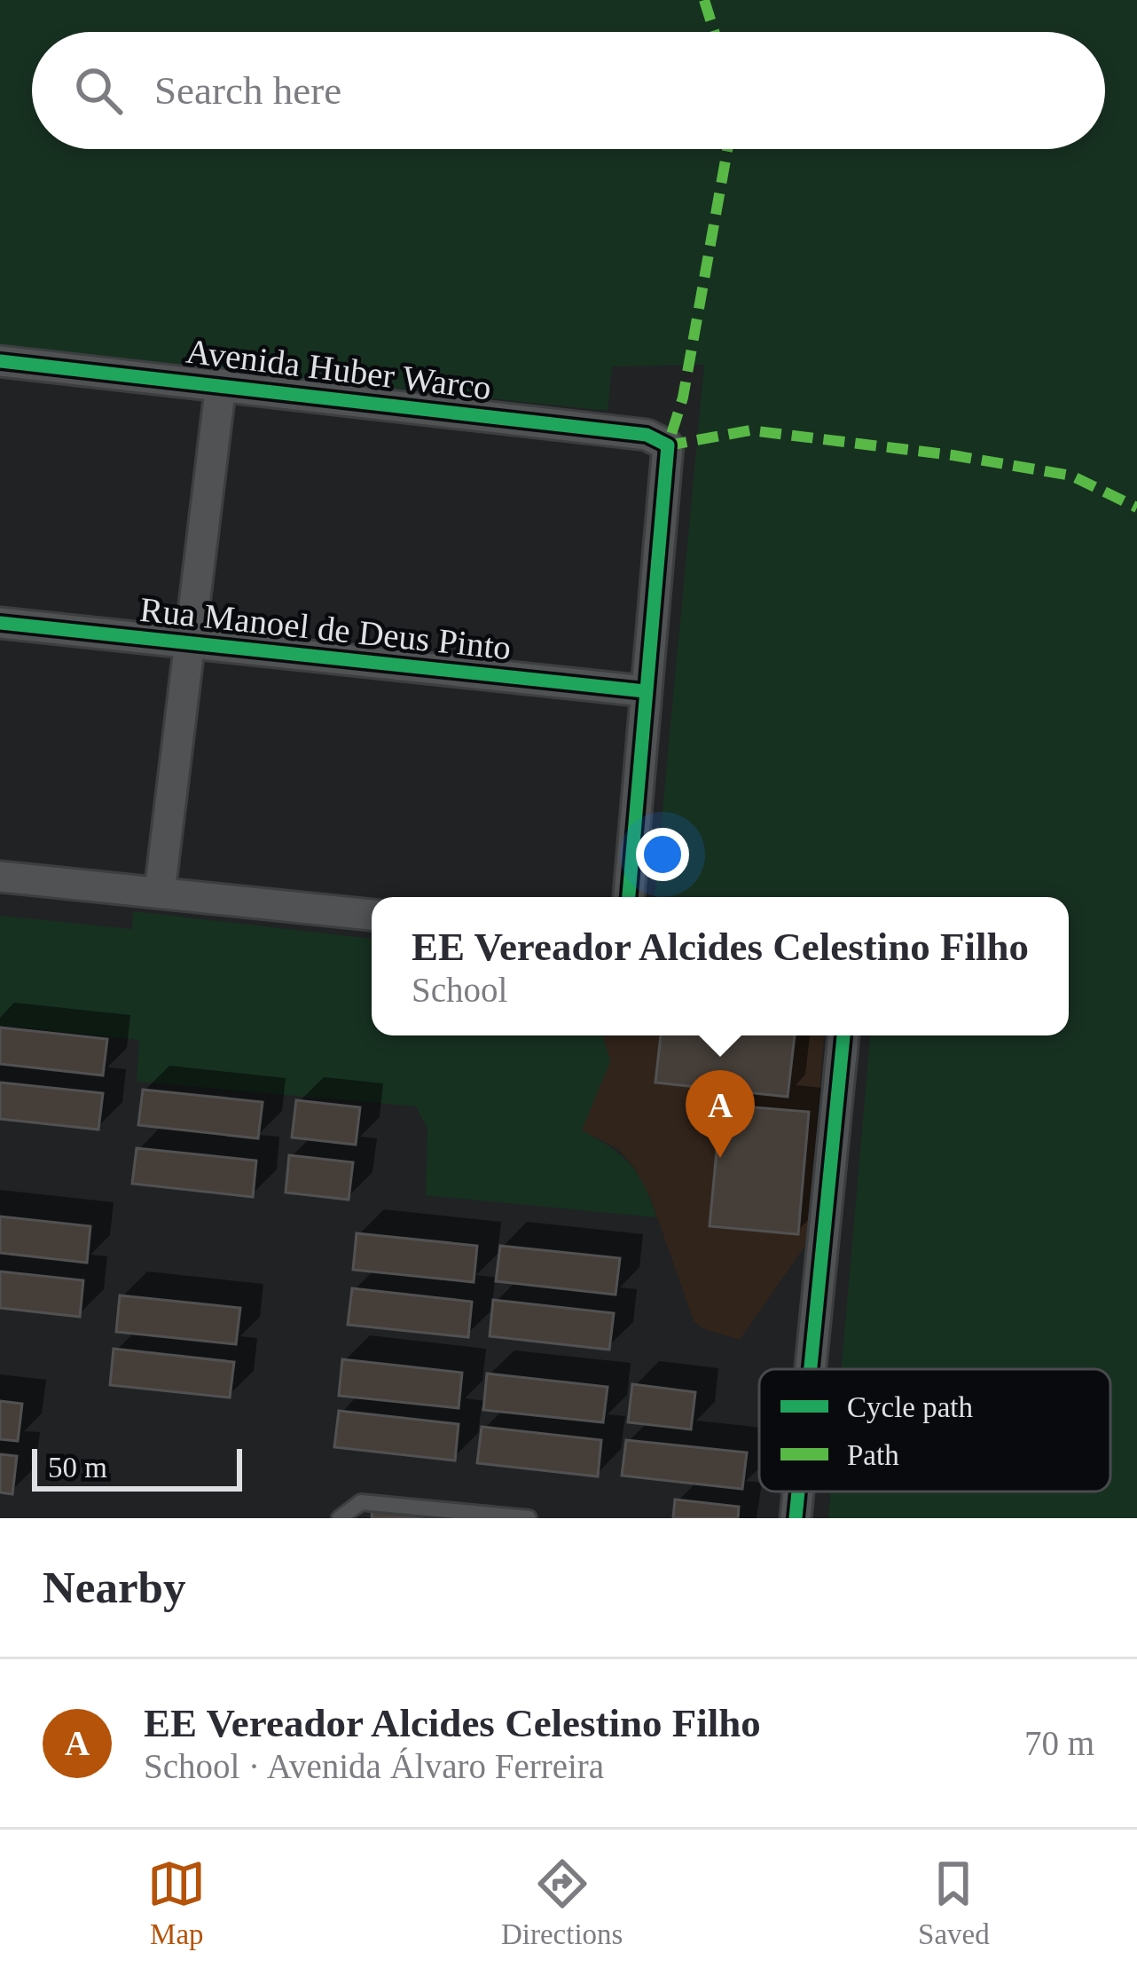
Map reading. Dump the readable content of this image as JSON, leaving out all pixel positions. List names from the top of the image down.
{
  "streets": {
    "street": ["Avenida Huber Warco", "Rua Manoel de Deus Pinto"]
  },
  "crossings": [
    ["Avenida Huber Warco", "Rua Manoel de Deus Pinto"]
  ],
  "legend": ["Cycle path", "Path"],
  "scale_bar": "50 m",
  "page": {
    "search": "Search here",
    "popup": ["EE Vereador Alcides Celestino Filho", "School"],
    "pins": "A",
    "scale": "50 m",
    "heading": "Nearby",
    "list": [
      {
        "mark": "A",
        "name": "EE Vereador Alcides Celestino Filho",
        "note": "School · Avenida Álvaro Ferreira",
        "value": "70 m"
      }
    ],
    "nav": ["Map", "Directions", "Saved"]
  }
}
